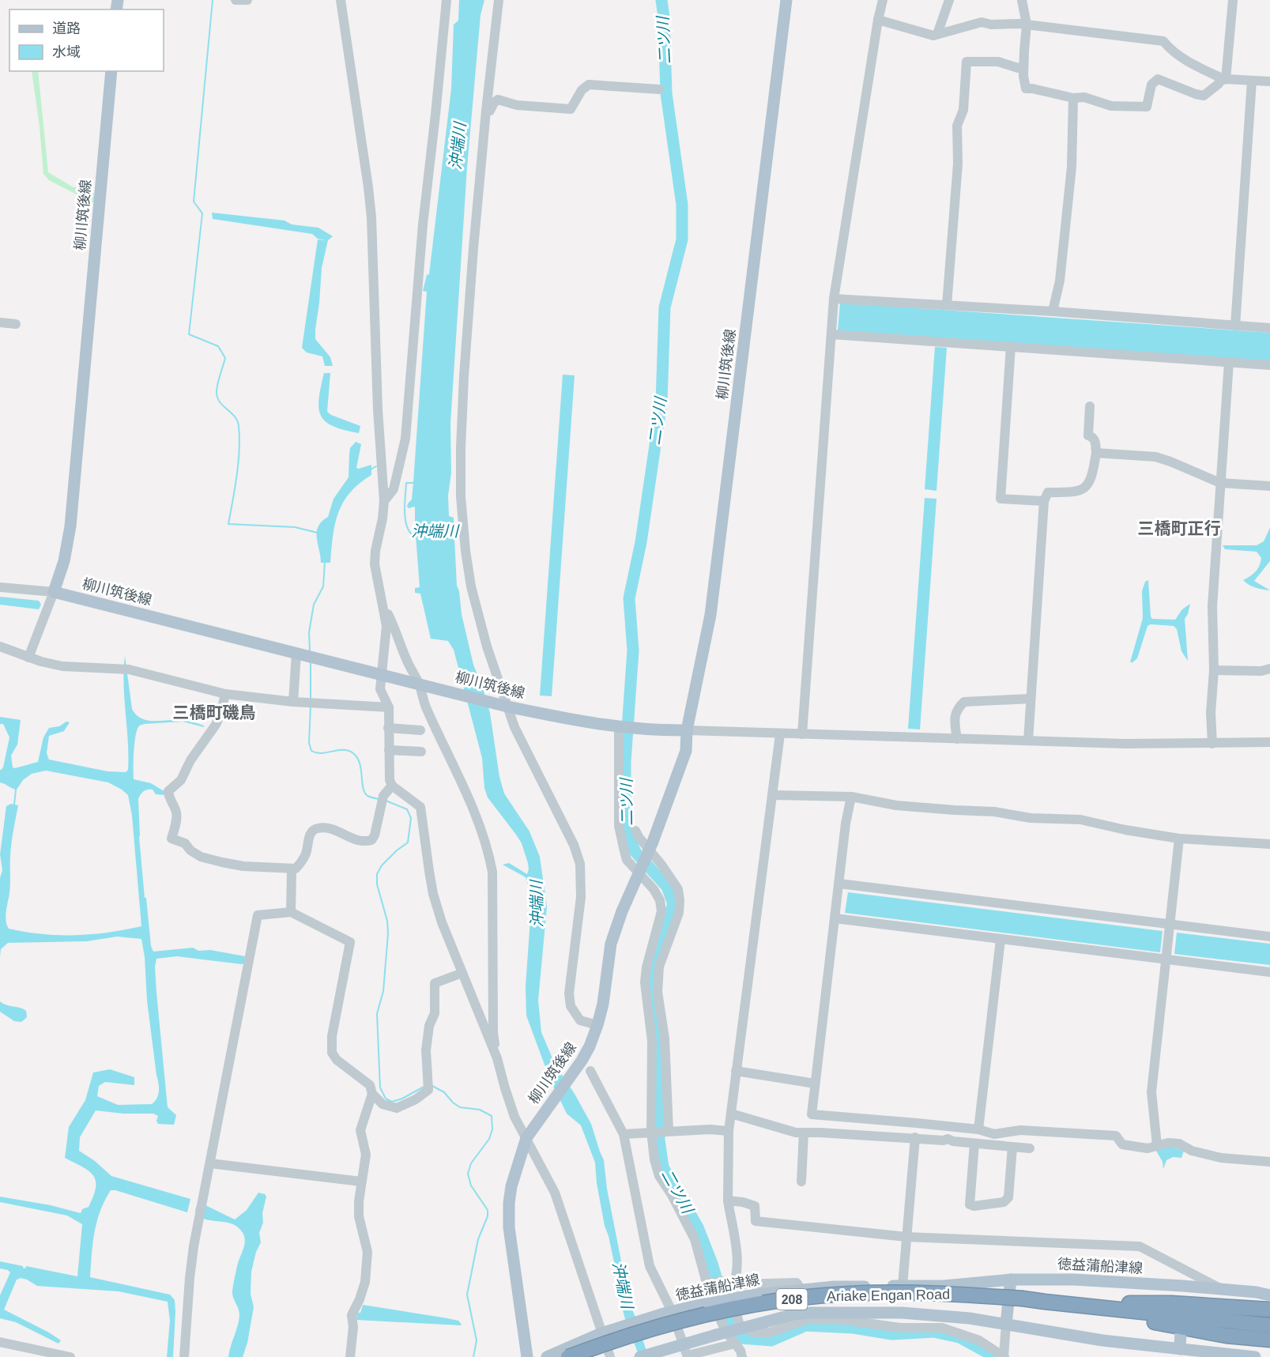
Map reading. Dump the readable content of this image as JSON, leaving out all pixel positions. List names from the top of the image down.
{
  "streets": {
    "highway": ["Ariake Engan Road", "208"],
    "main road": ["柳川筑後線", "徳益蒲船津線"]
  },
  "districts": ["三橋町正行", "三橋町磯鳥"],
  "water": ["二ツ川", "沖端川"],
  "legend": ["道路", "水域"]
}
